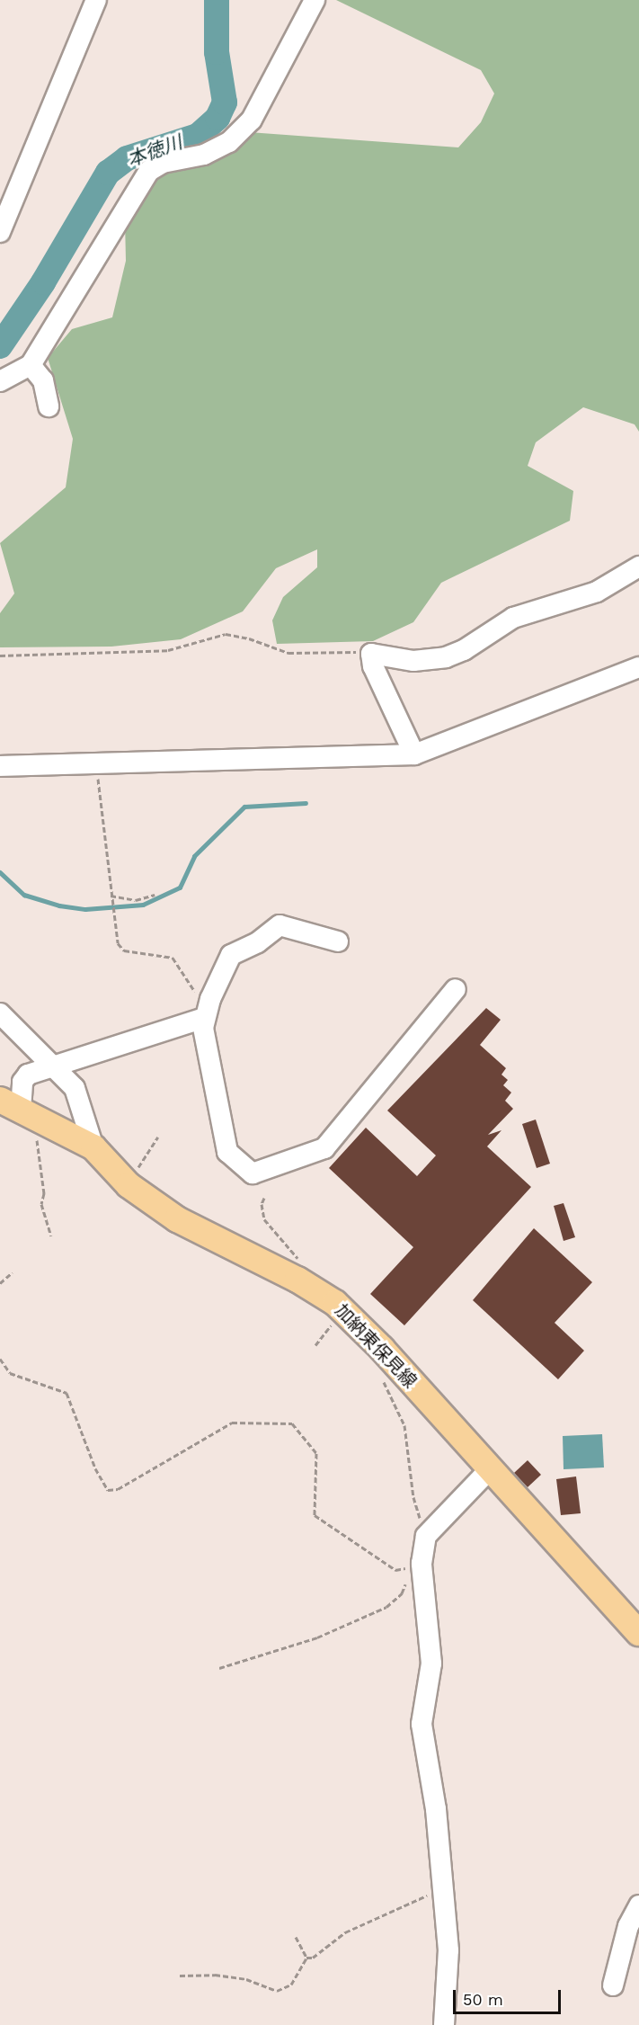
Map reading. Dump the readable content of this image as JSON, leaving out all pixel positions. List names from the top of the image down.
{
  "streets": {
    "main road": ["加納東保見線"]
  },
  "water": ["本徳川"],
  "scale_bar": "50 m"
}
